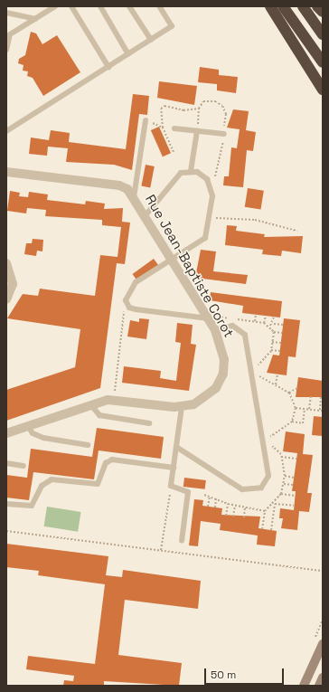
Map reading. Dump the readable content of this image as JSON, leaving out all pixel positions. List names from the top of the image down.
{
  "streets": {
    "street": ["Rue Jean-Baptiste Corot"]
  },
  "scale_bar": "50 m"
}
